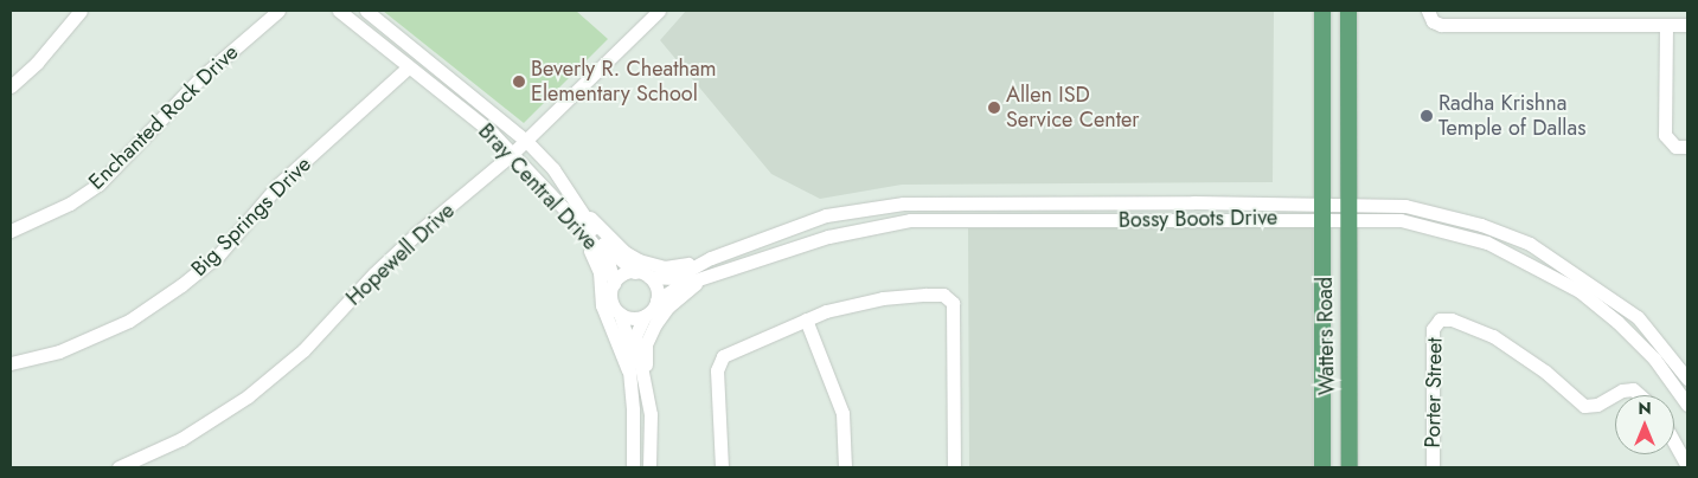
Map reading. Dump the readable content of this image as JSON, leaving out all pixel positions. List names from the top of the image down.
{
  "streets": {
    "main road": ["Watters Road"],
    "street": [
      "Enchanted Rock Drive",
      "Bray Central Drive",
      "Big Springs Drive",
      "Bossy Boots Drive",
      "Hopewell Drive",
      "Porter Street"
    ]
  },
  "crossings": [
    ["Bray Central Drive", "Big Springs Drive"],
    ["Bray Central Drive", "Bossy Boots Drive"],
    ["Bray Central Drive", "Hopewell Drive"],
    ["Bossy Boots Drive", "Watters Road"]
  ],
  "places": ["Beverly R. Cheatham Elementary School", "Allen ISD Service Center", "Radha Krishna Temple of Dallas"],
  "north": "top"
}
